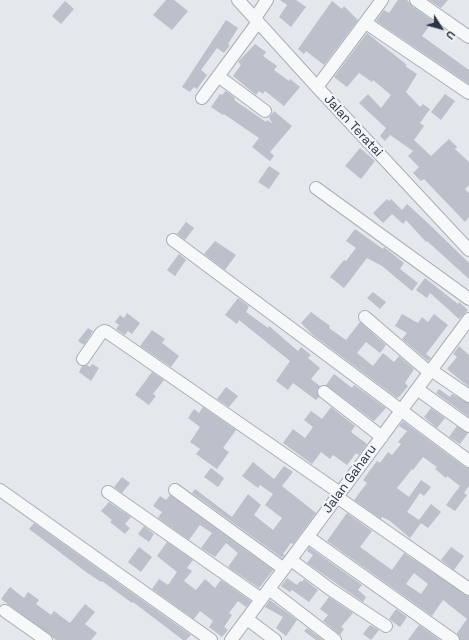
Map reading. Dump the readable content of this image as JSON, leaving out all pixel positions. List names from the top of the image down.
{
  "streets": {
    "street": ["Jalan Teratai", "Jalan Gaharu"]
  },
  "north": "bottom right"
}
